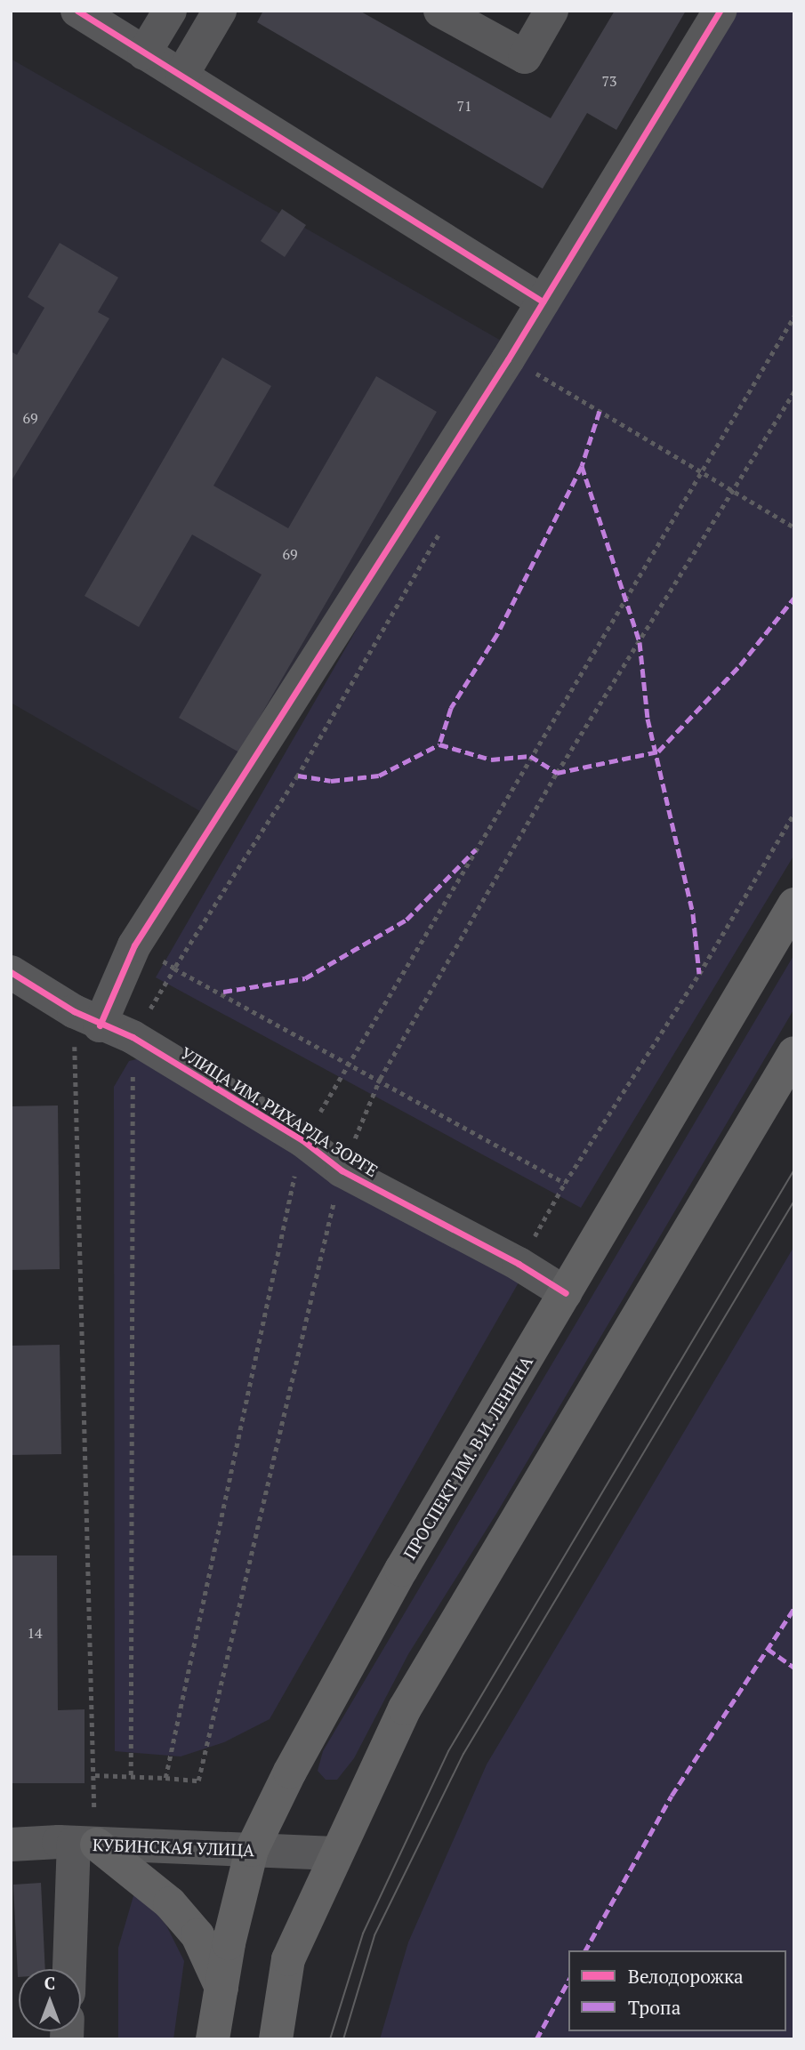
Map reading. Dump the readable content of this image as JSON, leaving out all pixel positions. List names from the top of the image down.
{
  "streets": {
    "main road": ["ПРОСПЕКТ ИМ. В.И. ЛЕНИНА"],
    "street": ["УЛИЦА ИМ. РИХАРДА ЗОРГЕ", "КУБИНСКАЯ УЛИЦА"]
  },
  "crossings": [
    ["УЛИЦА ИМ. РИХАРДА ЗОРГЕ", "ПРОСПЕКТ ИМ. В.И. ЛЕНИНА"],
    ["ПРОСПЕКТ ИМ. В.И. ЛЕНИНА", "КУБИНСКАЯ УЛИЦА"]
  ],
  "house_numbers": [
    "73",
    "71",
    "69",
    "69",
    "14"
  ],
  "legend": ["Велодорожка", "Тропа"],
  "north": "top"
}
